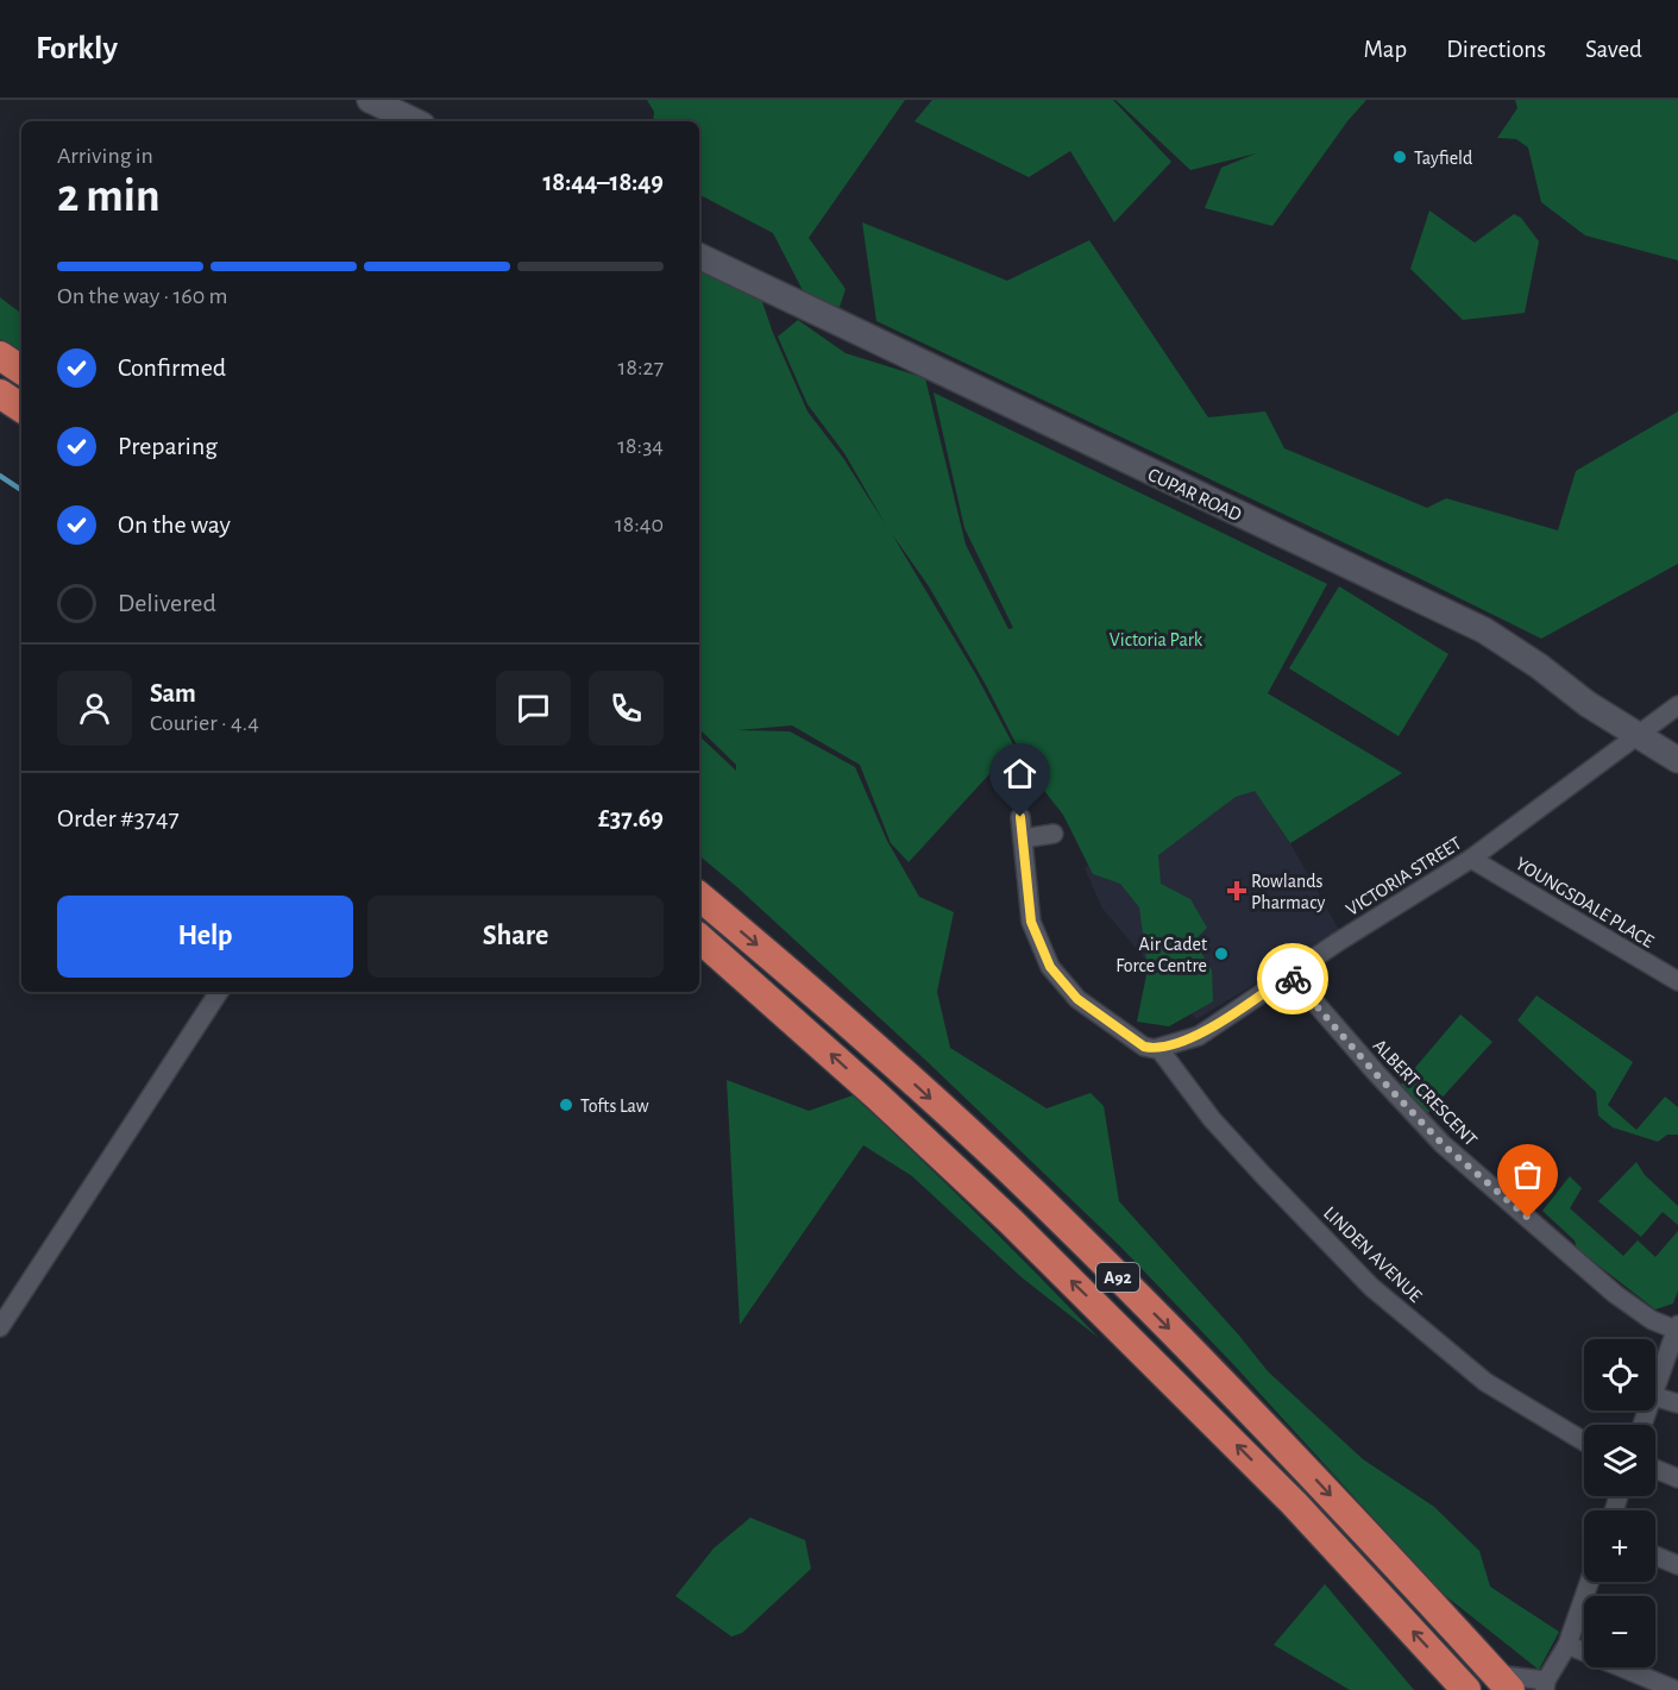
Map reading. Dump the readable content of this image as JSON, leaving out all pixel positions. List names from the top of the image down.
{
  "streets": {
    "highway": ["A92"],
    "main road": ["CUPAR ROAD"],
    "street": [
      "VICTORIA STREET",
      "YOUNGSDALE PLACE",
      "ALBERT CRESCENT",
      "LINDEN AVENUE"
    ]
  },
  "crossings": [
    ["CUPAR ROAD", "VICTORIA STREET"],
    ["VICTORIA STREET", "YOUNGSDALE PLACE"],
    ["VICTORIA STREET", "ALBERT CRESCENT"],
    ["VICTORIA STREET", "LINDEN AVENUE"]
  ],
  "parks": ["Victoria Park"],
  "places": {
    "other": ["Tayfield", "Air Cadet Force Centre", "Tofts Law"],
    "health": ["Rowlands Pharmacy"]
  },
  "page": {
    "header": "Forkly",
    "nav": ["Map", "Directions", "Saved"],
    "heading": ["2 min", "Arriving in", "18:44–18:49"],
    "panel": [
      "Sam",
      "Courier · 4.4",
      "Order #3747",
      "£37.69"
    ],
    "bar": "On the way · 160 m",
    "list": [
      ["Confirmed", "18:27"],
      ["Preparing", "18:34"],
      ["On the way", "18:40"],
      "Delivered"
    ],
    "buttons": ["Help", "Share"],
    "map_buttons": ["+", "−"]
  }
}
